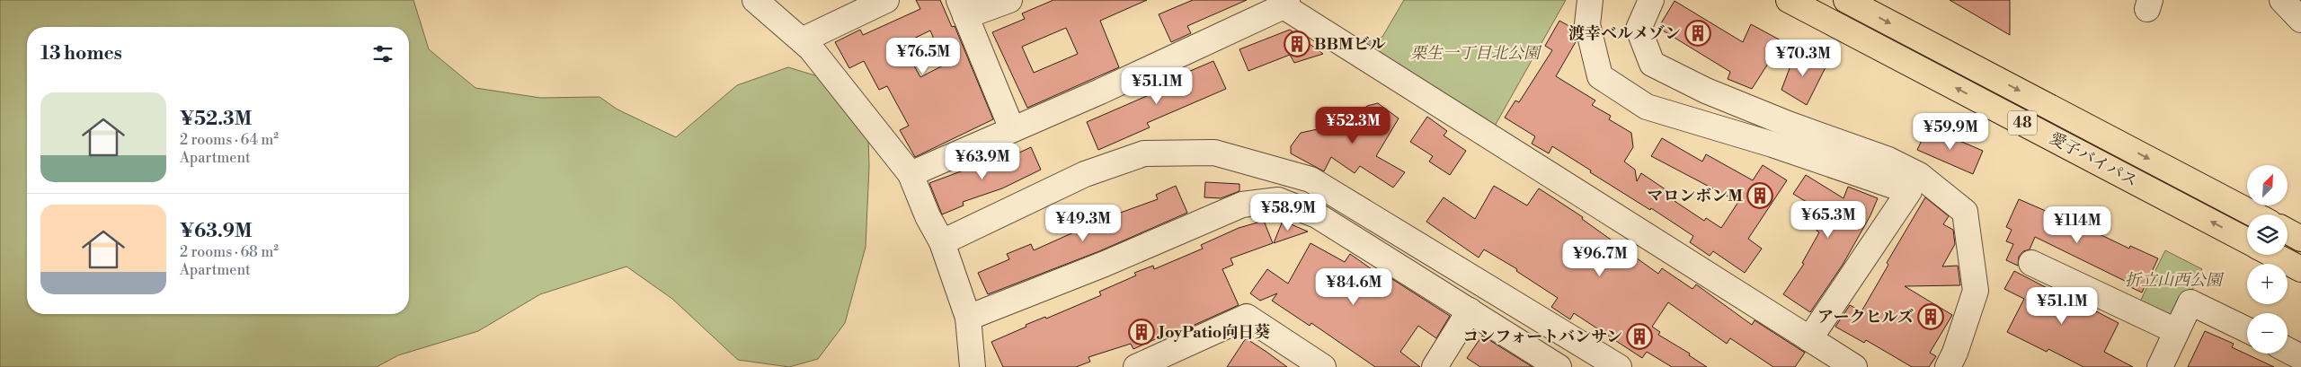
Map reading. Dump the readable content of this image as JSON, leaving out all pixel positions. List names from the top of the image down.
{
  "streets": {
    "highway": ["48", "愛子バイパス"]
  },
  "parks": ["栗生一丁目北公園", "折立山西公園"],
  "places": {
    "building": [
      "渡幸ベルメゾン",
      "BBMビル",
      "マロンボンM",
      "アークヒルズ",
      "JoyPatio向日葵",
      "コンフォートバンサン"
    ]
  },
  "north": "top right",
  "page": {
    "heading": "13 homes",
    "price": [
      "¥76.5M",
      "¥70.3M",
      "¥51.1M",
      "¥52.3M",
      "¥59.9M",
      "¥63.9M",
      "¥58.9M",
      "¥65.3M",
      "¥49.3M",
      "¥114M",
      "¥96.7M",
      "¥84.6M",
      "¥51.1M"
    ],
    "list": [
      {
        "name": "¥52.3M",
        "note": "2 rooms · 64 m² · Apartment"
      },
      {
        "name": "¥63.9M",
        "note": "2 rooms · 68 m² · Apartment"
      }
    ],
    "map_buttons": ["+", "−"]
  }
}
